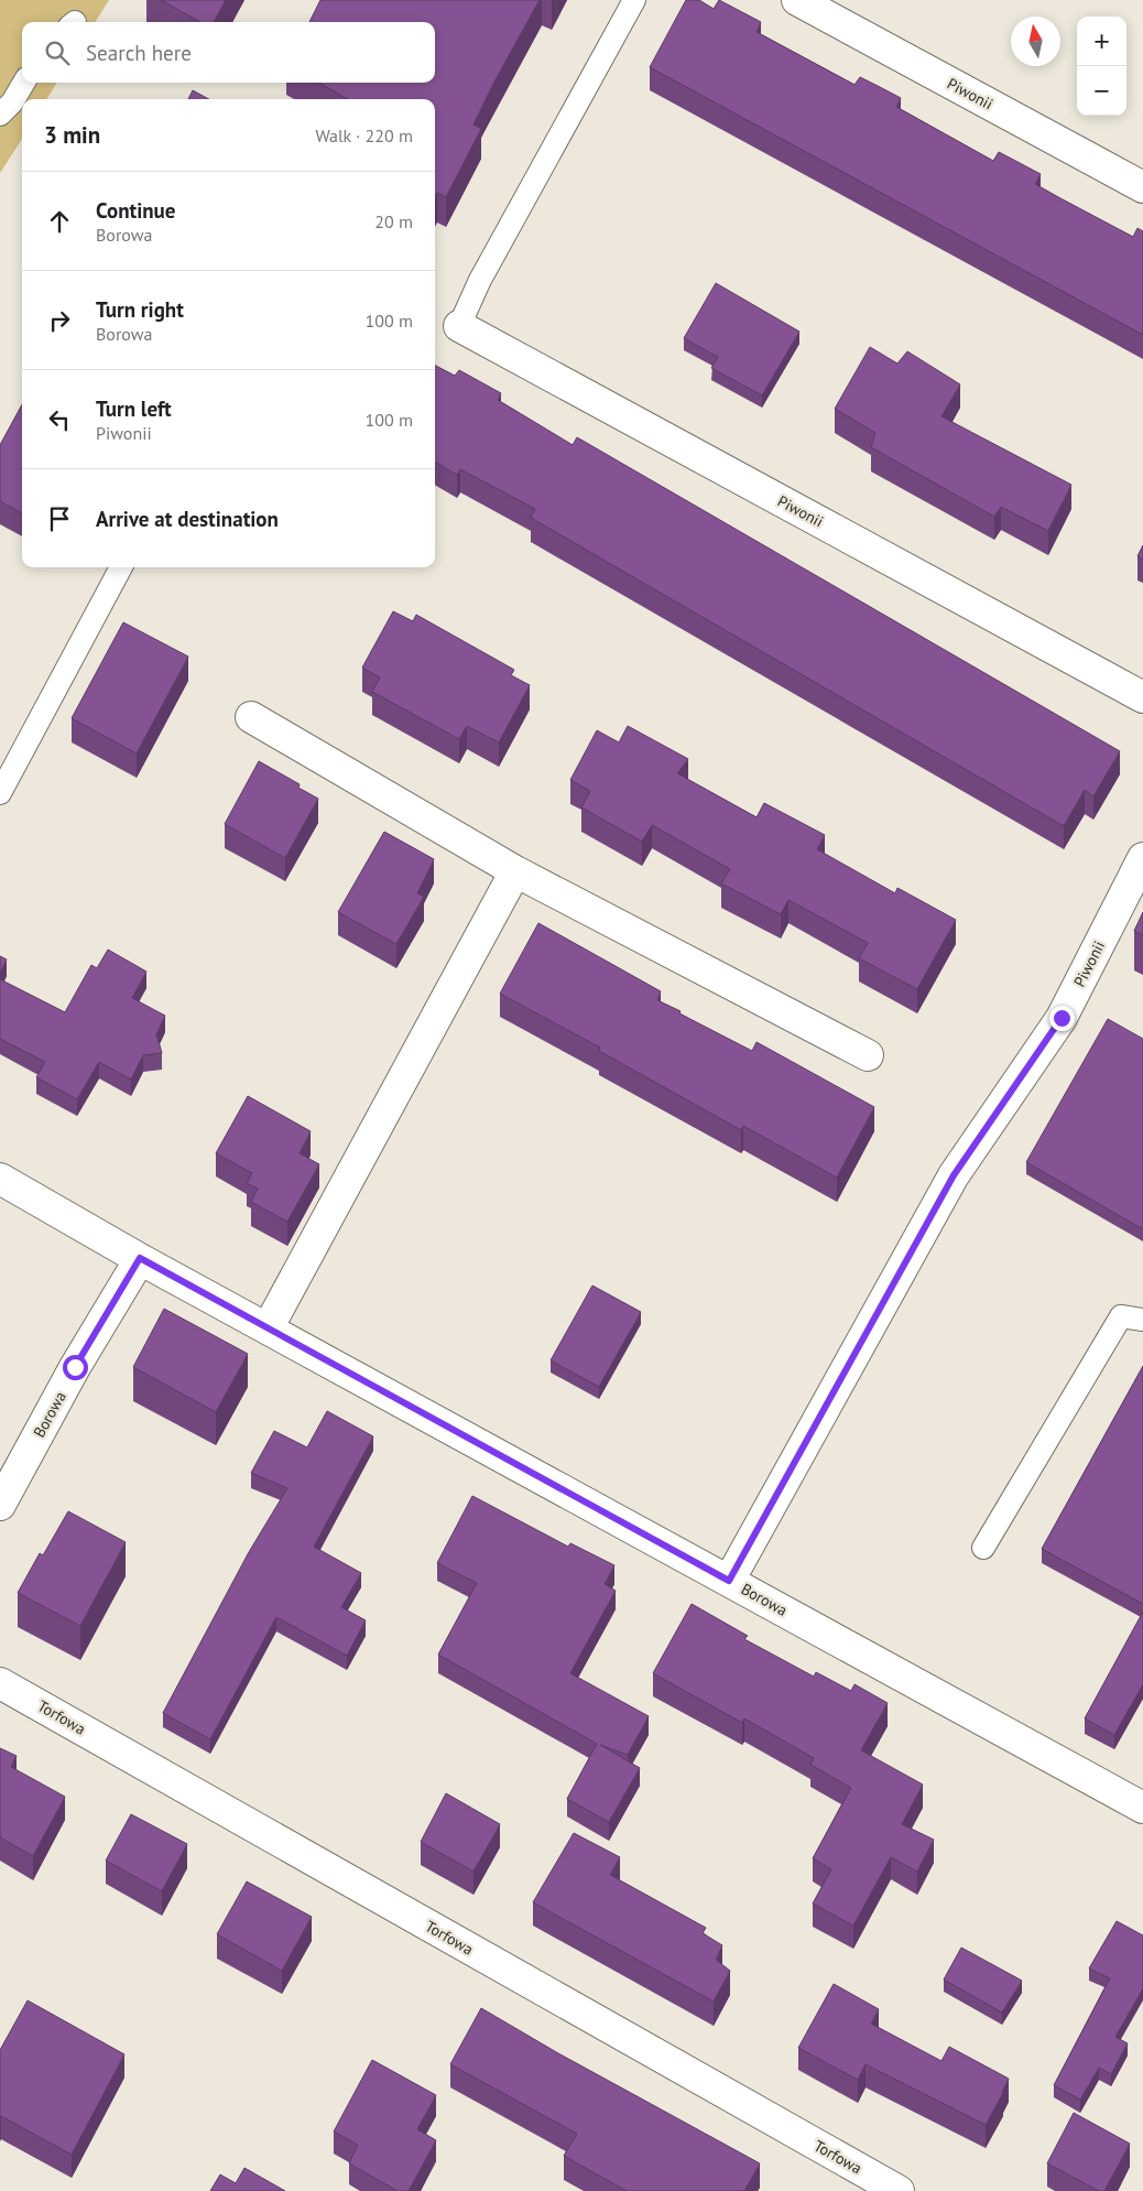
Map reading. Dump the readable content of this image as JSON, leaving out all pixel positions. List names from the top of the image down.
{
  "streets": {
    "street": ["Piwonii", "Borowa", "Torfowa"]
  },
  "crossings": [
    ["Piwonii", "Borowa"]
  ],
  "north": "top",
  "page": {
    "map_buttons": ["+", "−"],
    "search": "Search here",
    "heading": ["3 min", "Walk · 220 m"],
    "list": [
      ["Continue", "Borowa", "20 m"],
      ["Turn right", "Borowa", "100 m"],
      ["Turn left", "Piwonii", "100 m"],
      "Arrive at destination"
    ]
  }
}
